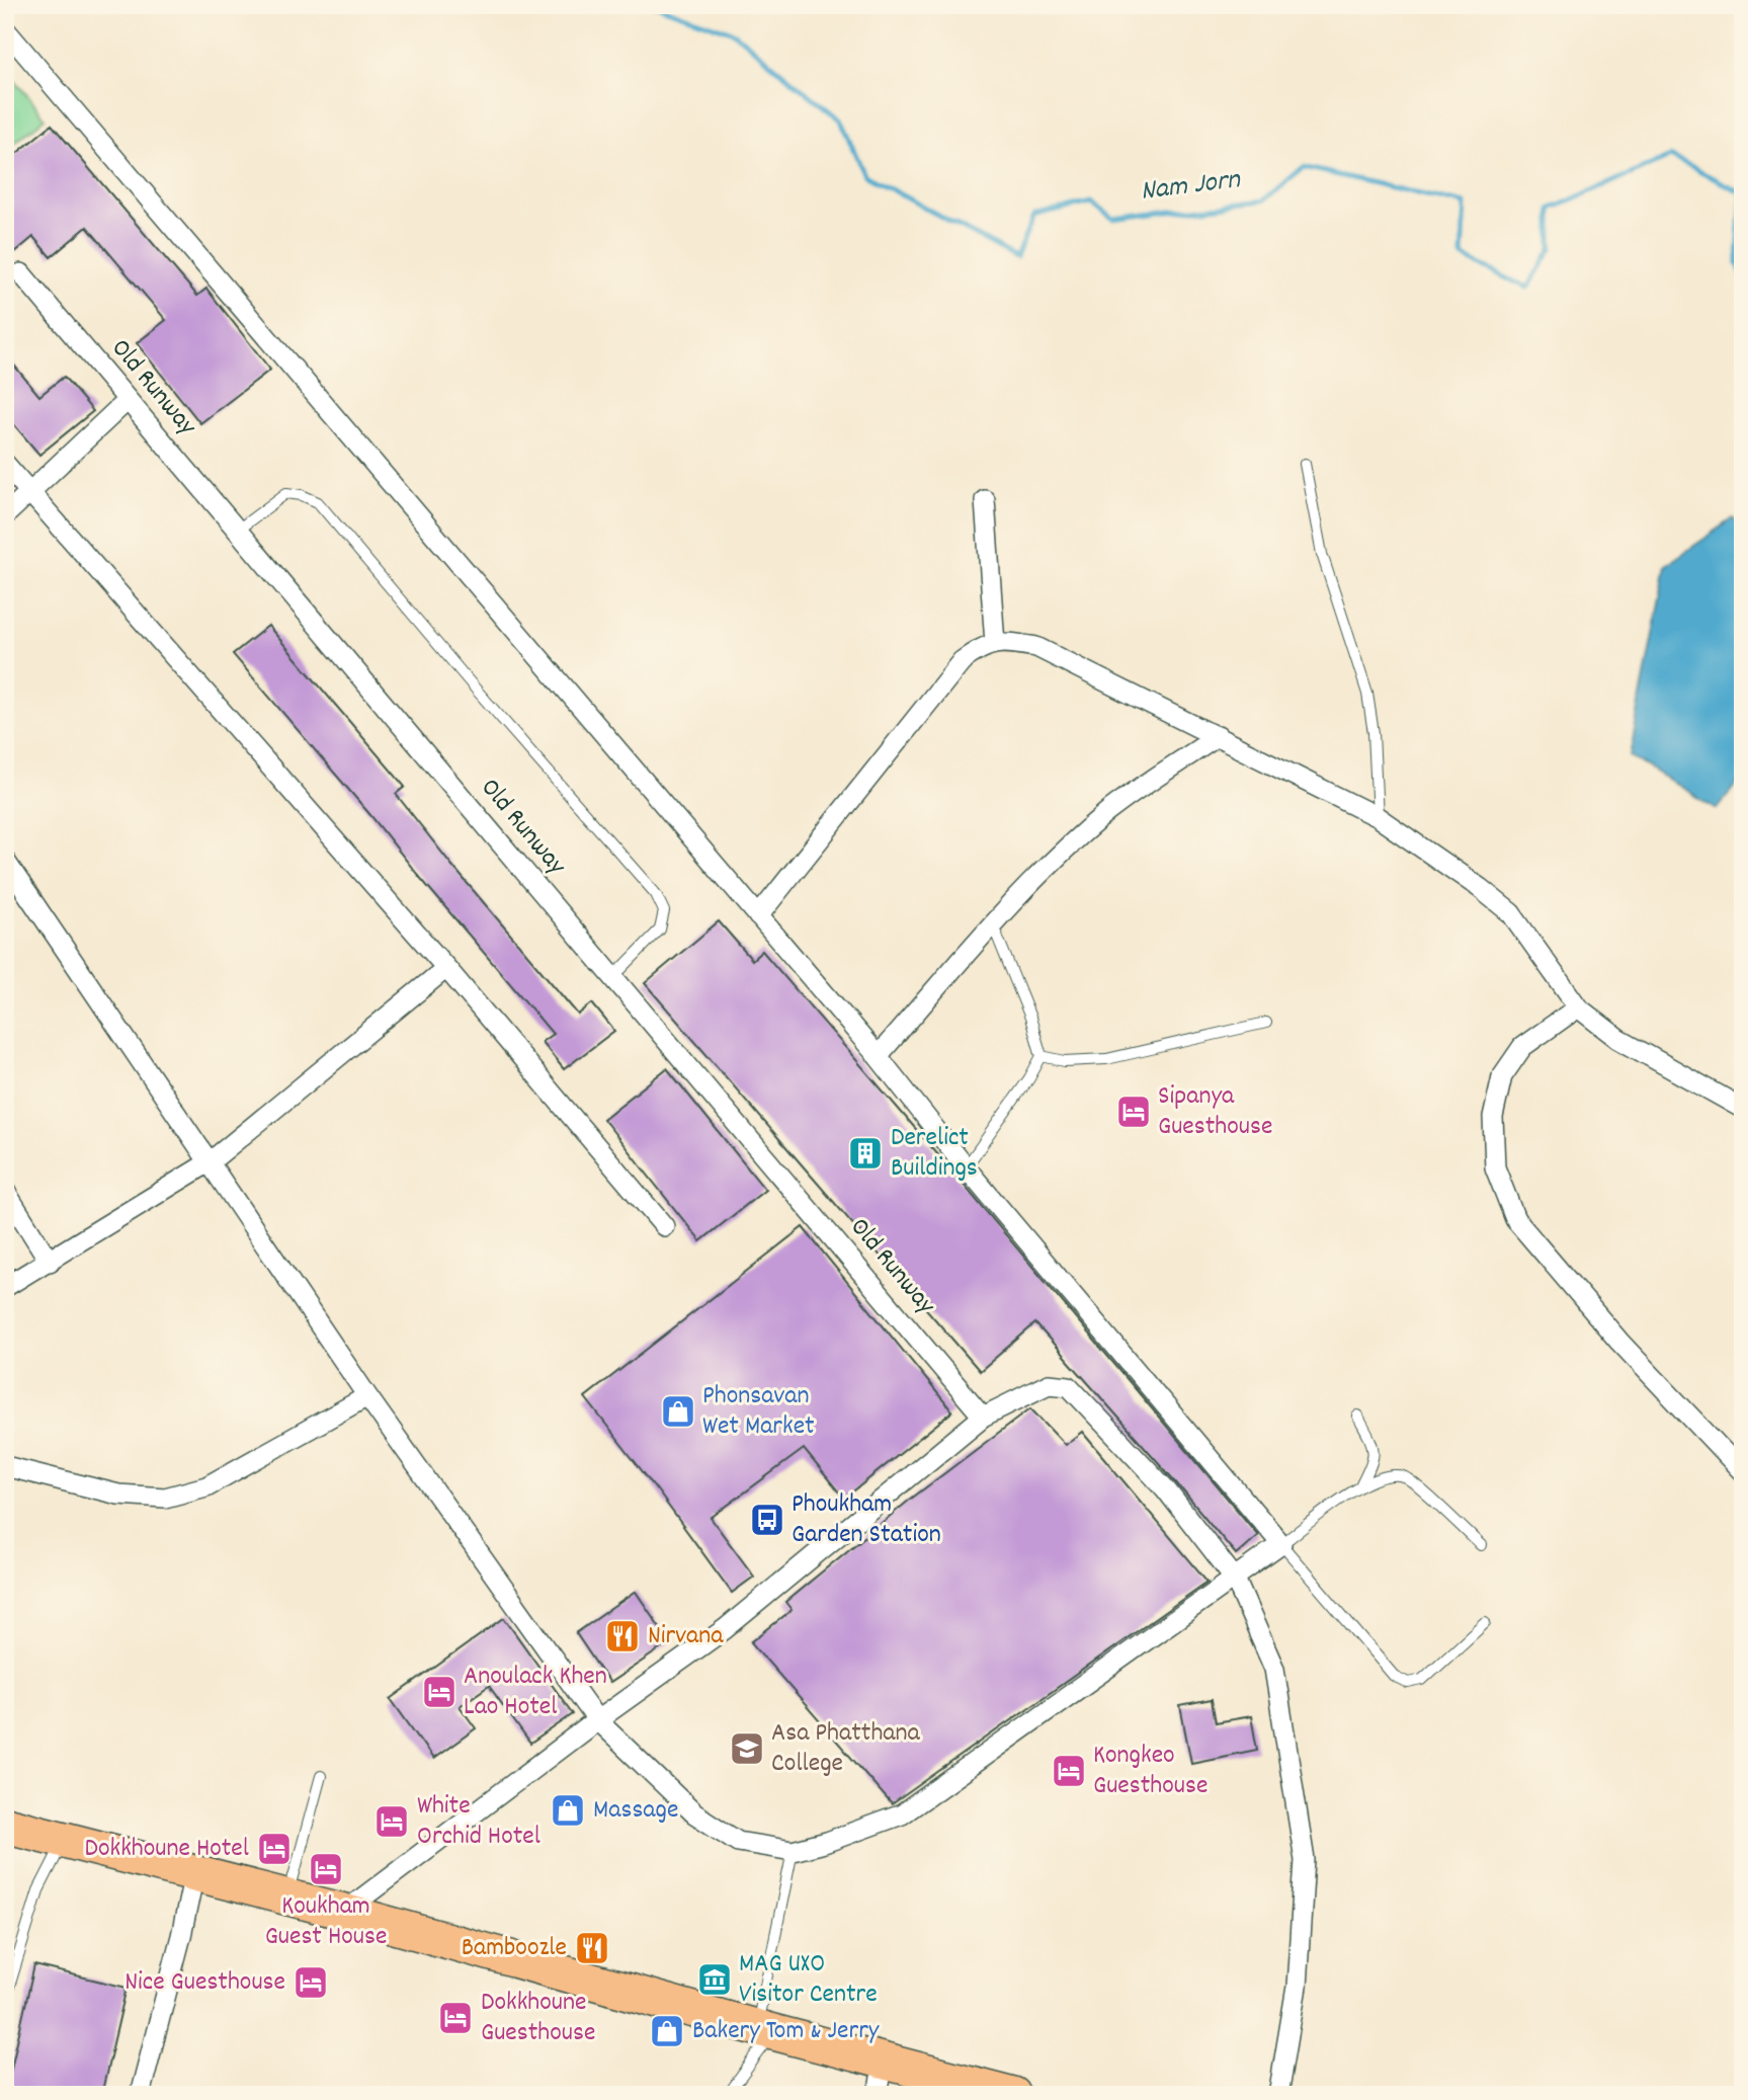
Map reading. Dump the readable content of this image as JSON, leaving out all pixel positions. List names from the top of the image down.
{
  "streets": {
    "street": ["Old Runway"]
  },
  "water": ["Nam Jorn"],
  "places": {
    "hotel": [
      "Sipanya Guesthouse",
      "Anoulack Khen Lao Hotel",
      "Kongkeo Guesthouse",
      "White Orchid Hotel",
      "Dokkhoune Hotel",
      "Koukham Guest House",
      "Nice Guesthouse",
      "Dokkhoune Guesthouse"
    ],
    "building": ["Derelict Buildings"],
    "shop": ["Phonsavan Wet Market", "Massage", "Bakery Tom & Jerry"],
    "bus stop": ["Phoukham Garden Station"],
    "restaurant": ["Nirvana", "Bamboozle"],
    "school or university": ["Asa Phatthana College"],
    "museum": ["MAG UXO Visitor Centre"]
  }
}
